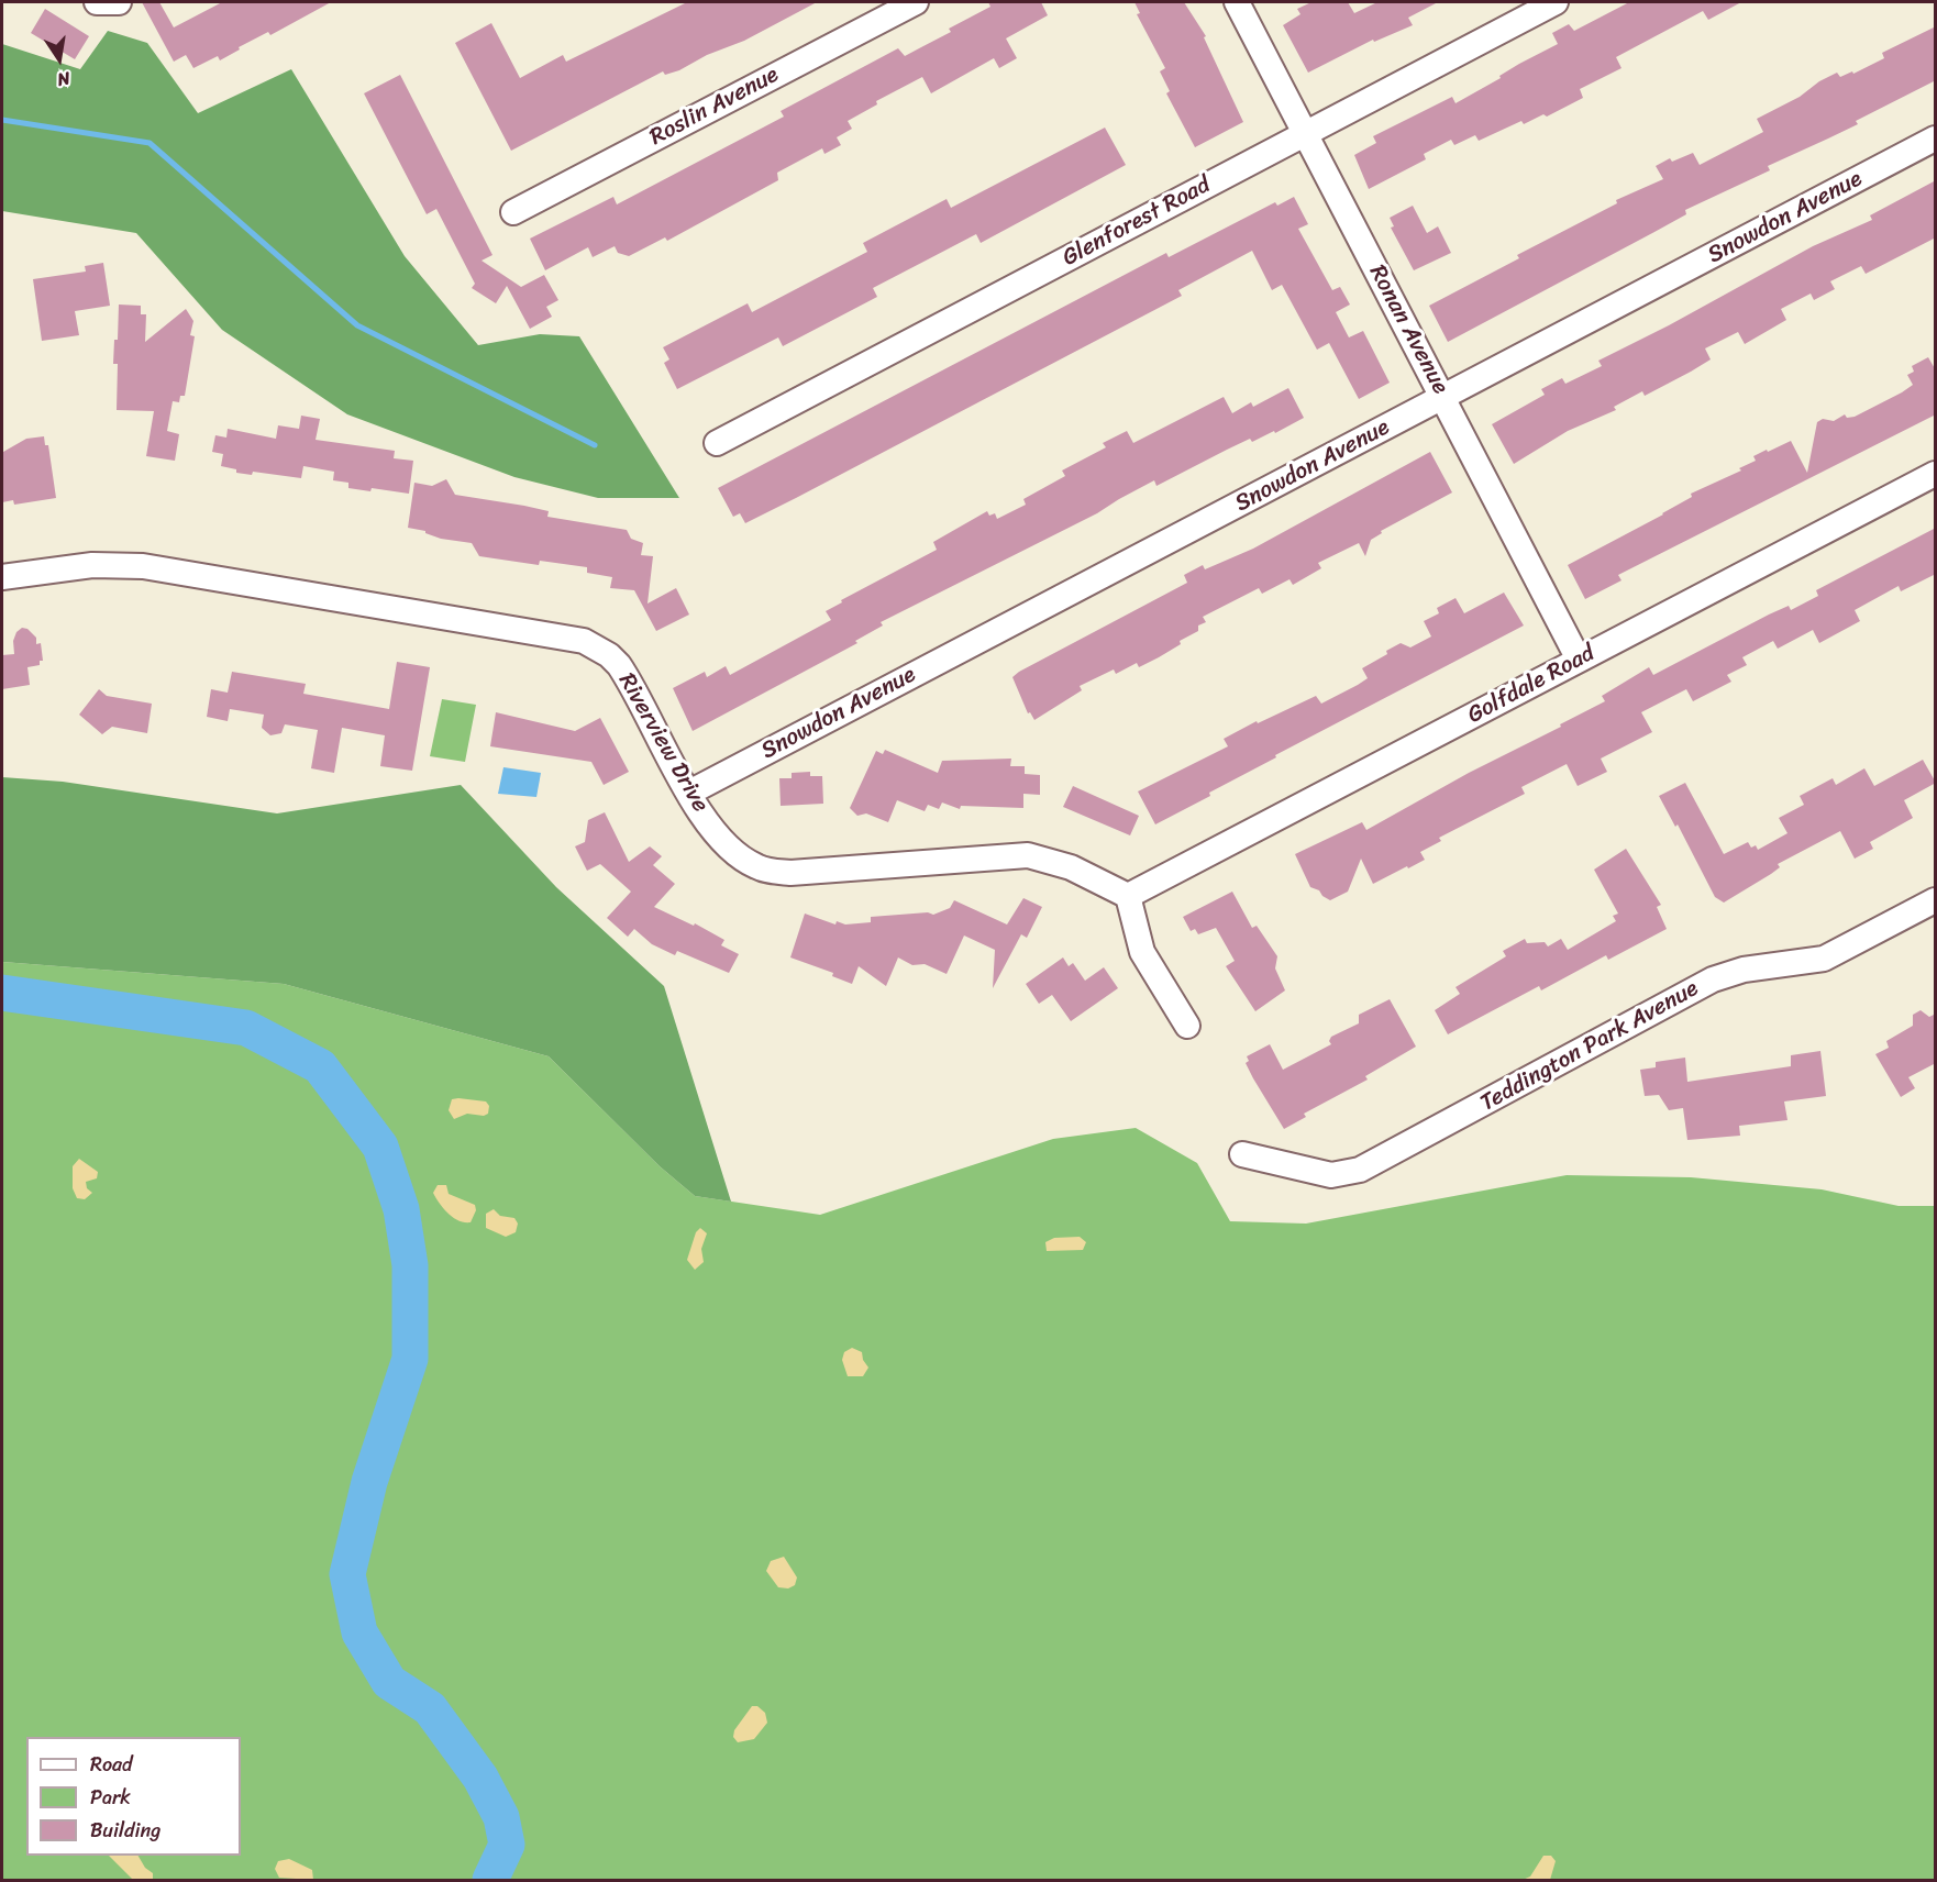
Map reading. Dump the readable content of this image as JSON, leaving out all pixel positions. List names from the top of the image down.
{
  "streets": {
    "street": [
      "Roslin Avenue",
      "Snowdon Avenue",
      "Glenforest Road",
      "Ronan Avenue",
      "Golfdale Road",
      "Riverview Drive",
      "Teddington Park Avenue"
    ]
  },
  "crossings": [
    ["Snowdon Avenue", "Ronan Avenue"],
    ["Snowdon Avenue", "Riverview Drive"],
    ["Glenforest Road", "Ronan Avenue"],
    ["Ronan Avenue", "Golfdale Road"],
    ["Golfdale Road", "Riverview Drive"]
  ],
  "legend": ["Road", "Park", "Building"],
  "north": "bottom"
}
